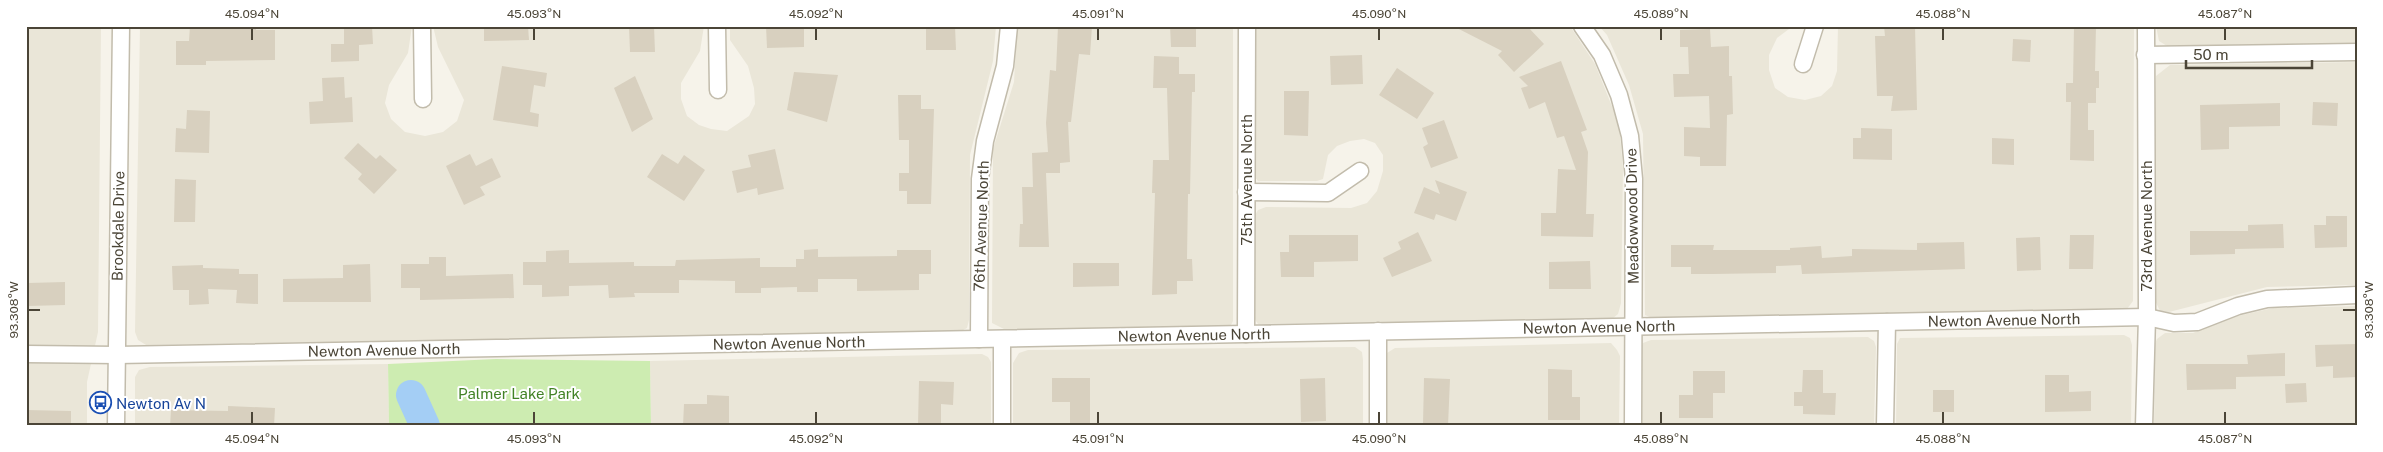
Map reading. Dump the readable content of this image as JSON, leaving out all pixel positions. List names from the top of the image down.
{
  "streets": {
    "street": [
      "75th Avenue North",
      "Meadowwood Drive",
      "Brookdale Drive",
      "76th Avenue North",
      "73rd Avenue North",
      "Newton Avenue North"
    ]
  },
  "crossings": [
    ["75th Avenue North", "Newton Avenue North"],
    ["Meadowwood Drive", "Newton Avenue North"],
    ["Brookdale Drive", "Newton Avenue North"],
    ["76th Avenue North", "Newton Avenue North"],
    ["73rd Avenue North", "Newton Avenue North"]
  ],
  "parks": ["Palmer Lake Park"],
  "places": {
    "bus stop": ["Newton Av N"]
  },
  "scale_bar": "50 m",
  "coordinates": [
    "45.094°N",
    "45.093°N",
    "45.092°N",
    "45.091°N",
    "45.090°N",
    "45.089°N",
    "45.088°N",
    "45.087°N",
    "93.308°W"
  ]
}
